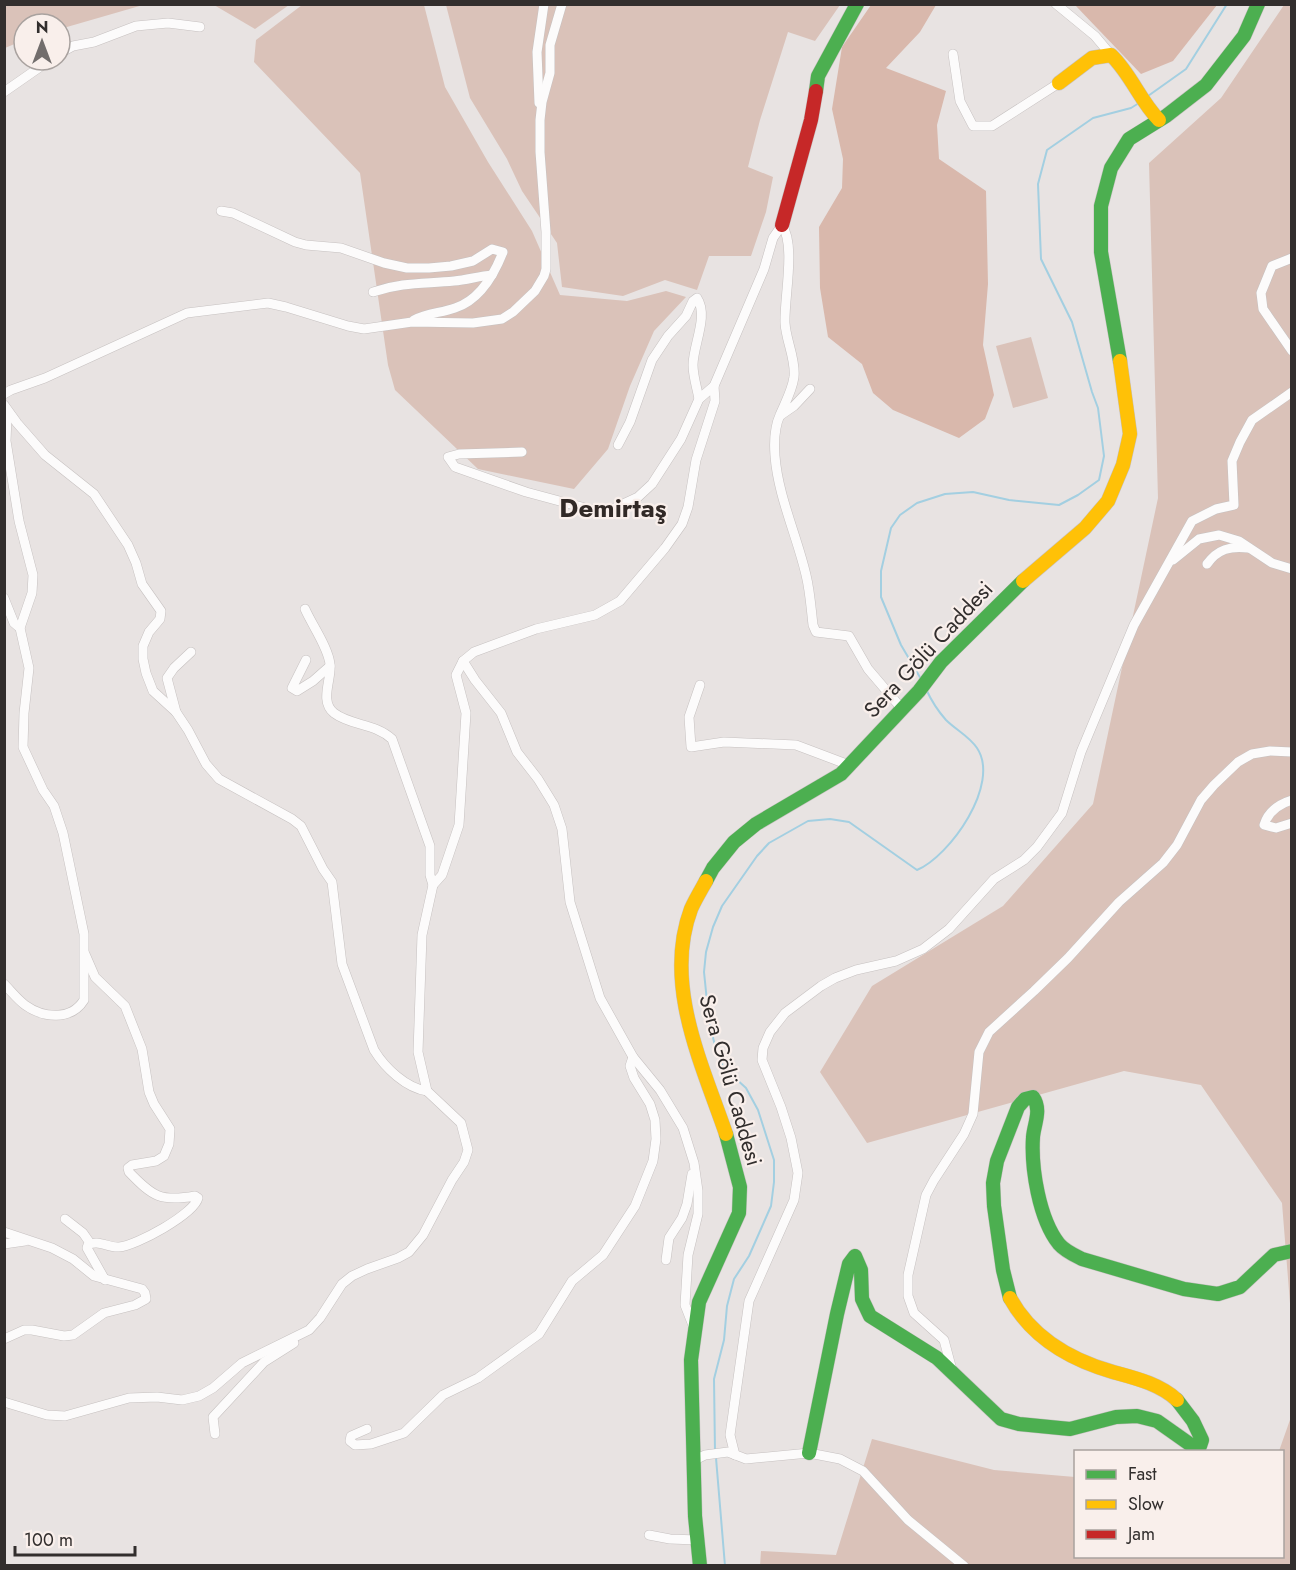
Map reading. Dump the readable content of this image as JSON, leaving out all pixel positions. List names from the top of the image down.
{
  "streets": {
    "street": ["Sera Gölü Caddesi"]
  },
  "districts": ["Demirtaş"],
  "legend": ["Fast", "Slow", "Jam"],
  "scale_bar": "100 m",
  "north": "top"
}
